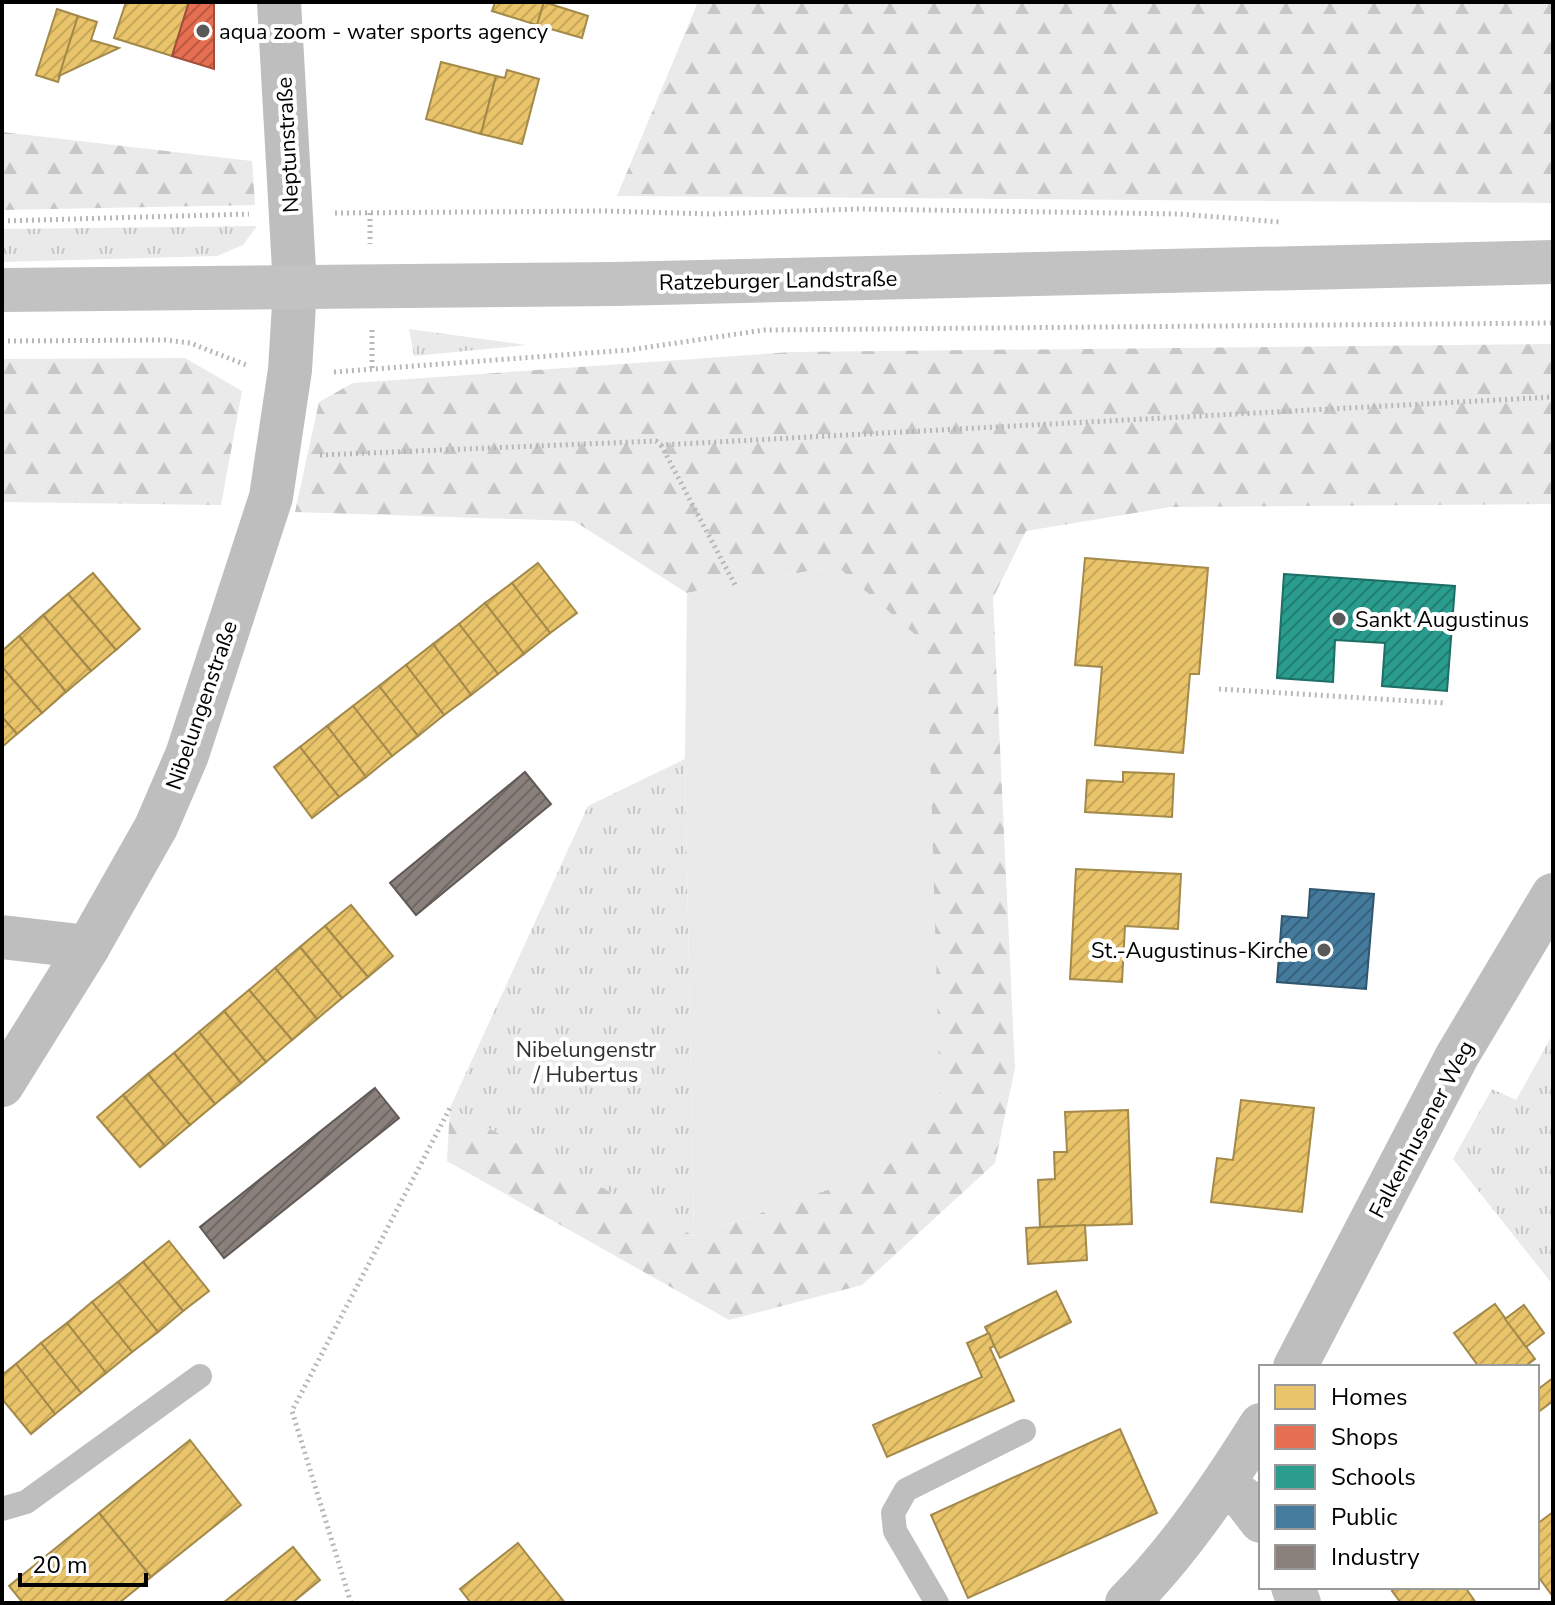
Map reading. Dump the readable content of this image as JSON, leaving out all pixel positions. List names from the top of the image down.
{
  "streets": {
    "main road": ["Ratzeburger Landstraße"],
    "street": ["Neptunstraße", "Nibelungenstraße", "Falkenhusener Weg"]
  },
  "crossings": [
    ["Neptunstraße", "Ratzeburger Landstraße"],
    ["Neptunstraße", "Nibelungenstraße"],
    ["Ratzeburger Landstraße", "Nibelungenstraße"]
  ],
  "parks": ["Nibelungenstr / Hubertus"],
  "places": ["aqua zoom - water sports agency", "Sankt Augustinus", "St.-Augustinus-Kirche"],
  "legend": [
    "Homes",
    "Shops",
    "Schools",
    "Public",
    "Industry"
  ],
  "scale_bar": "20 m"
}
